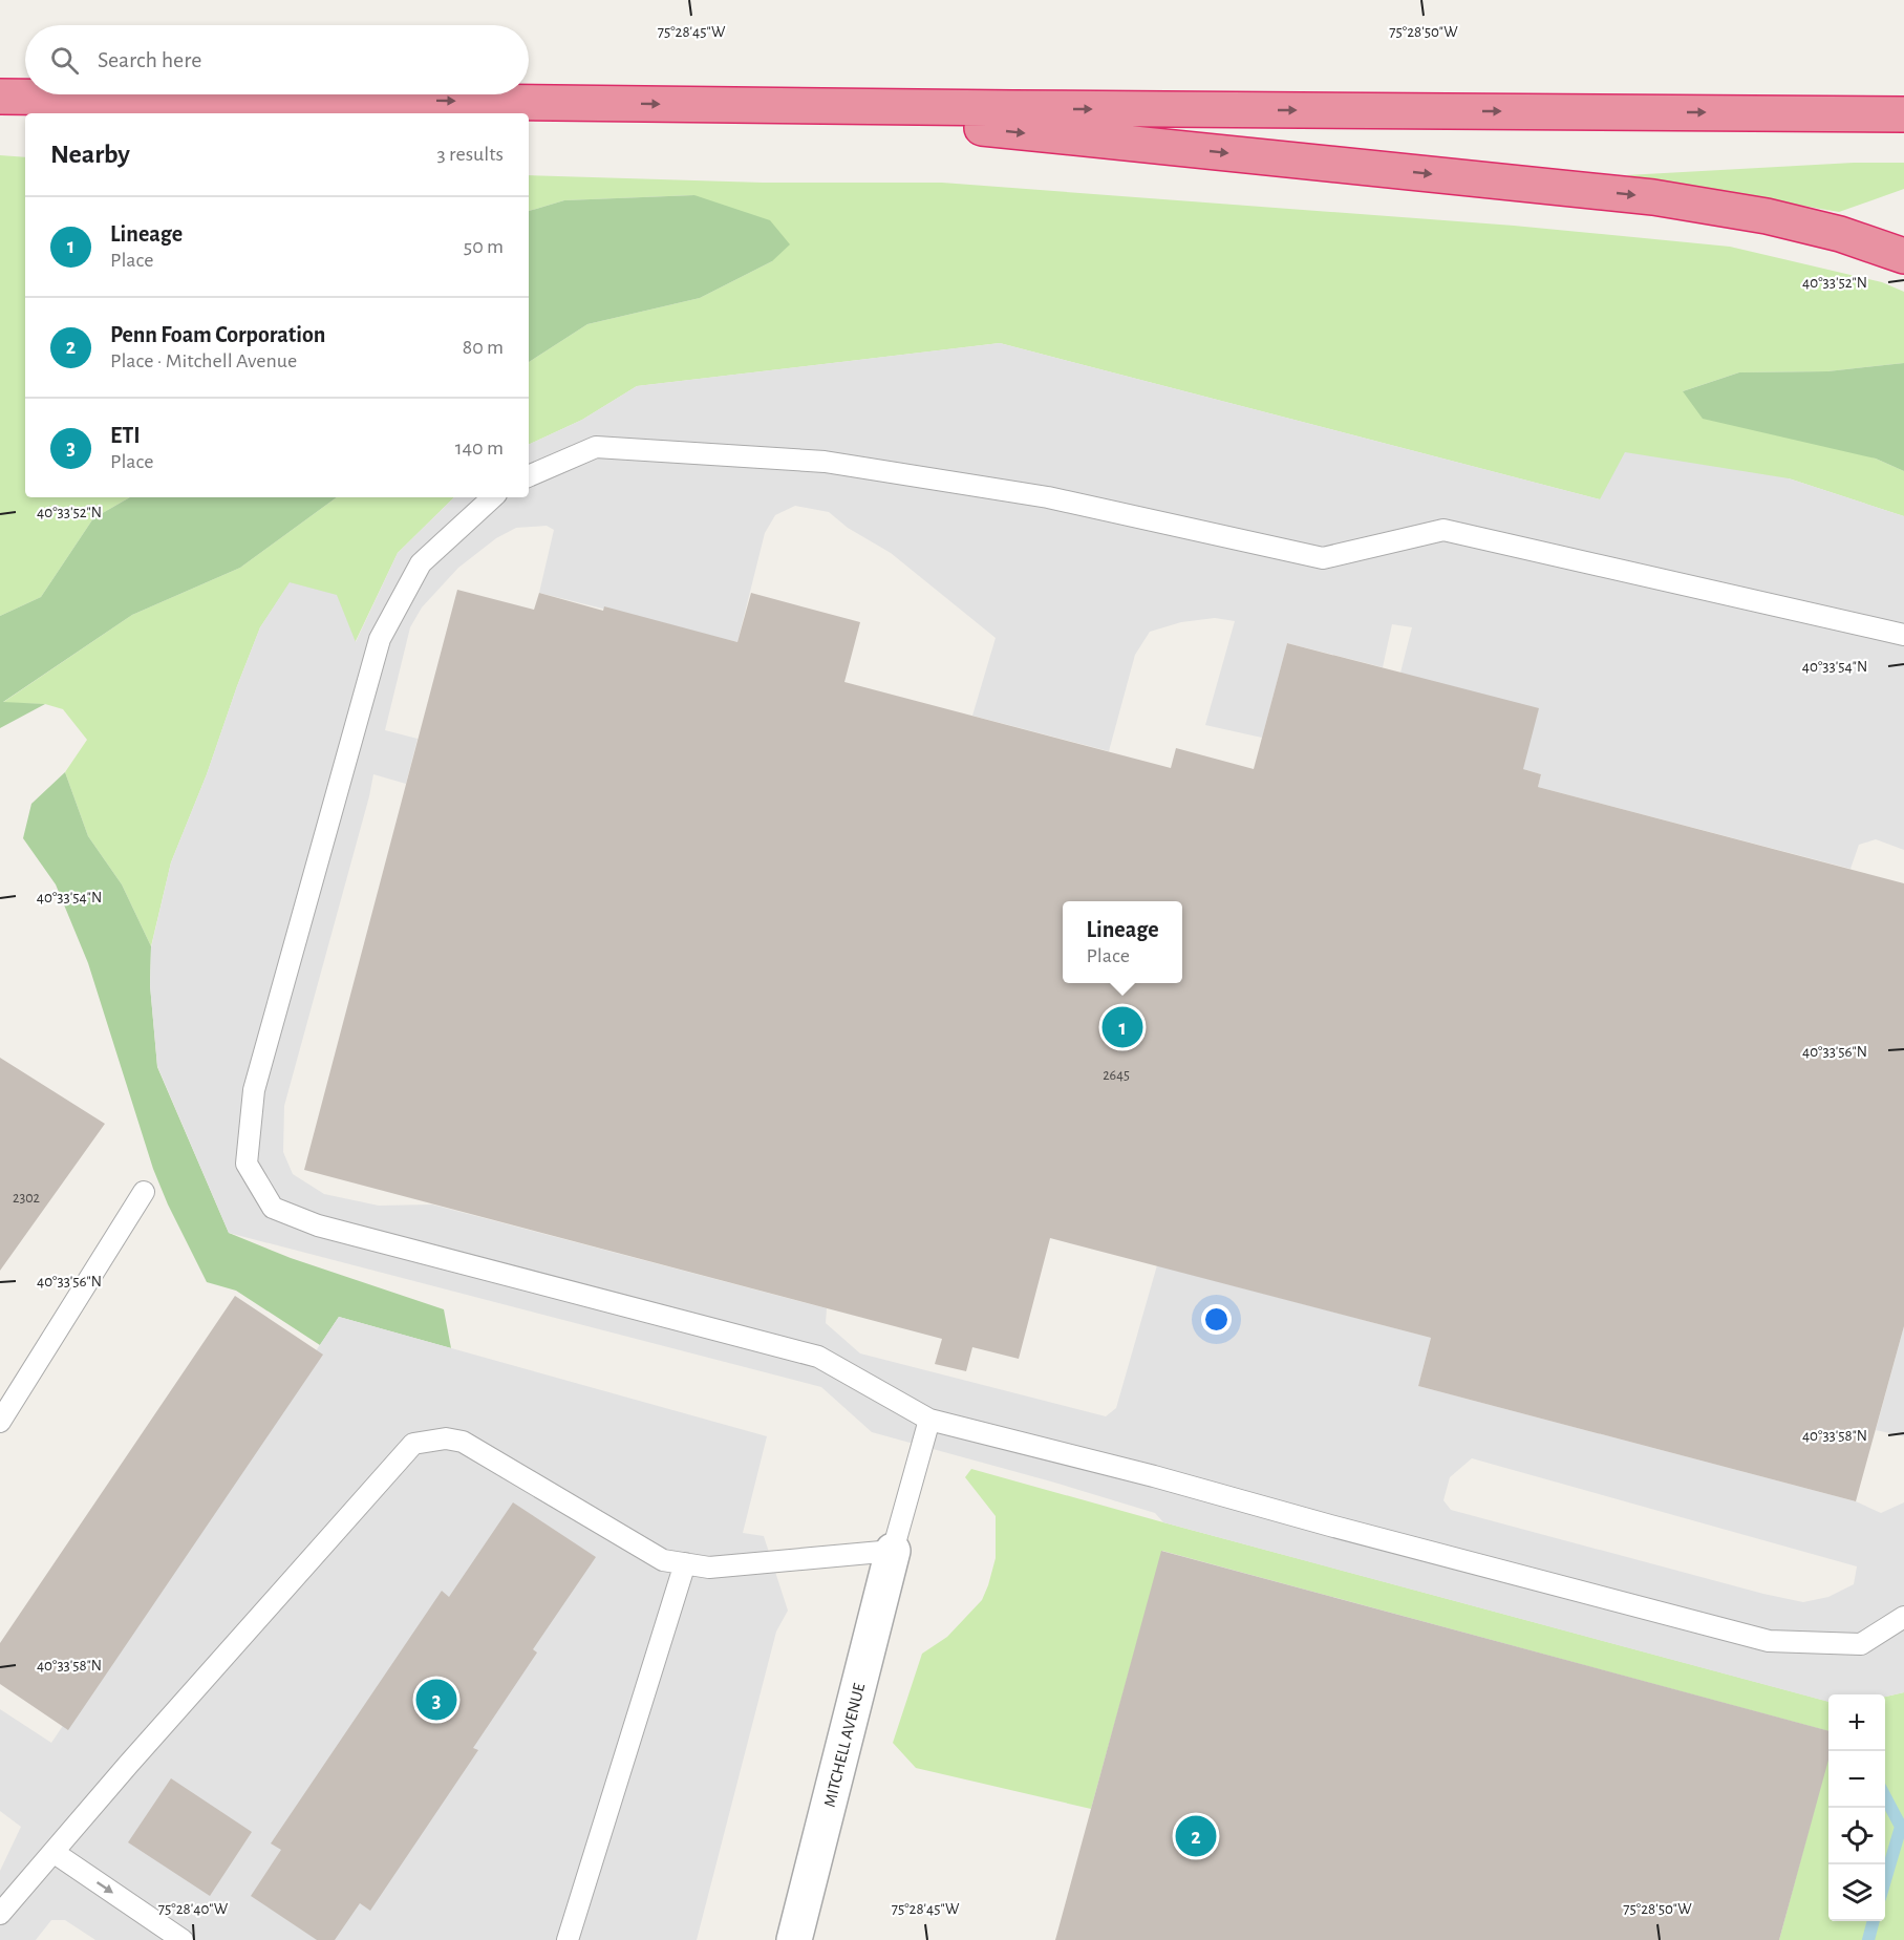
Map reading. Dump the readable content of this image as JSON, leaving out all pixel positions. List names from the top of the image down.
{
  "streets": {
    "street": ["MITCHELL AVENUE"]
  },
  "house_numbers": ["2645", "2302"],
  "page": {
    "search": "Search here",
    "heading": ["Nearby", "3 results"],
    "list": [
      {
        "mark": "1",
        "name": "Lineage",
        "note": "Place",
        "value": "50 m"
      },
      {
        "mark": "2",
        "name": "Penn Foam Corporation",
        "note": "Place · Mitchell Avenue",
        "value": "80 m"
      },
      {
        "mark": "3",
        "name": "ETI",
        "note": "Place",
        "value": "140 m"
      }
    ],
    "popup": ["Lineage", "Place"],
    "pins": ["1", "3", "2"],
    "map_buttons": ["+", "−"]
  },
  "coordinates": [
    "75°28'45\"W",
    "75°28'50\"W",
    "40°33'52\"N",
    "40°33'54\"N",
    "40°33'56\"N",
    "40°33'58\"N",
    "75°28'40\"W"
  ]
}
